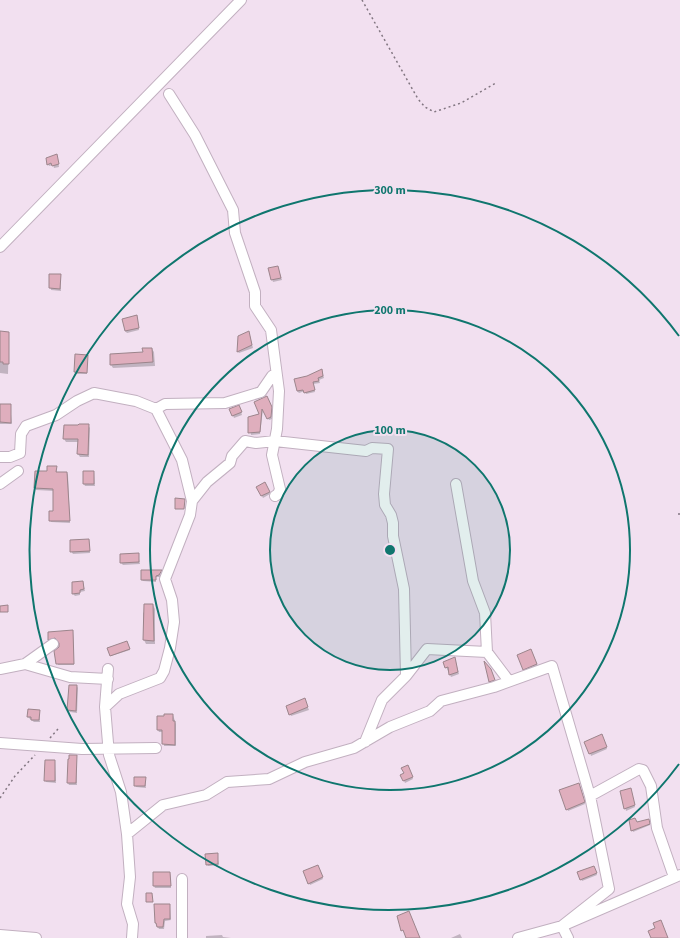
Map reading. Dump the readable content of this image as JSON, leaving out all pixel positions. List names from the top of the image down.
{
  "rings": ["300 m", "200 m", "100 m"]
}
